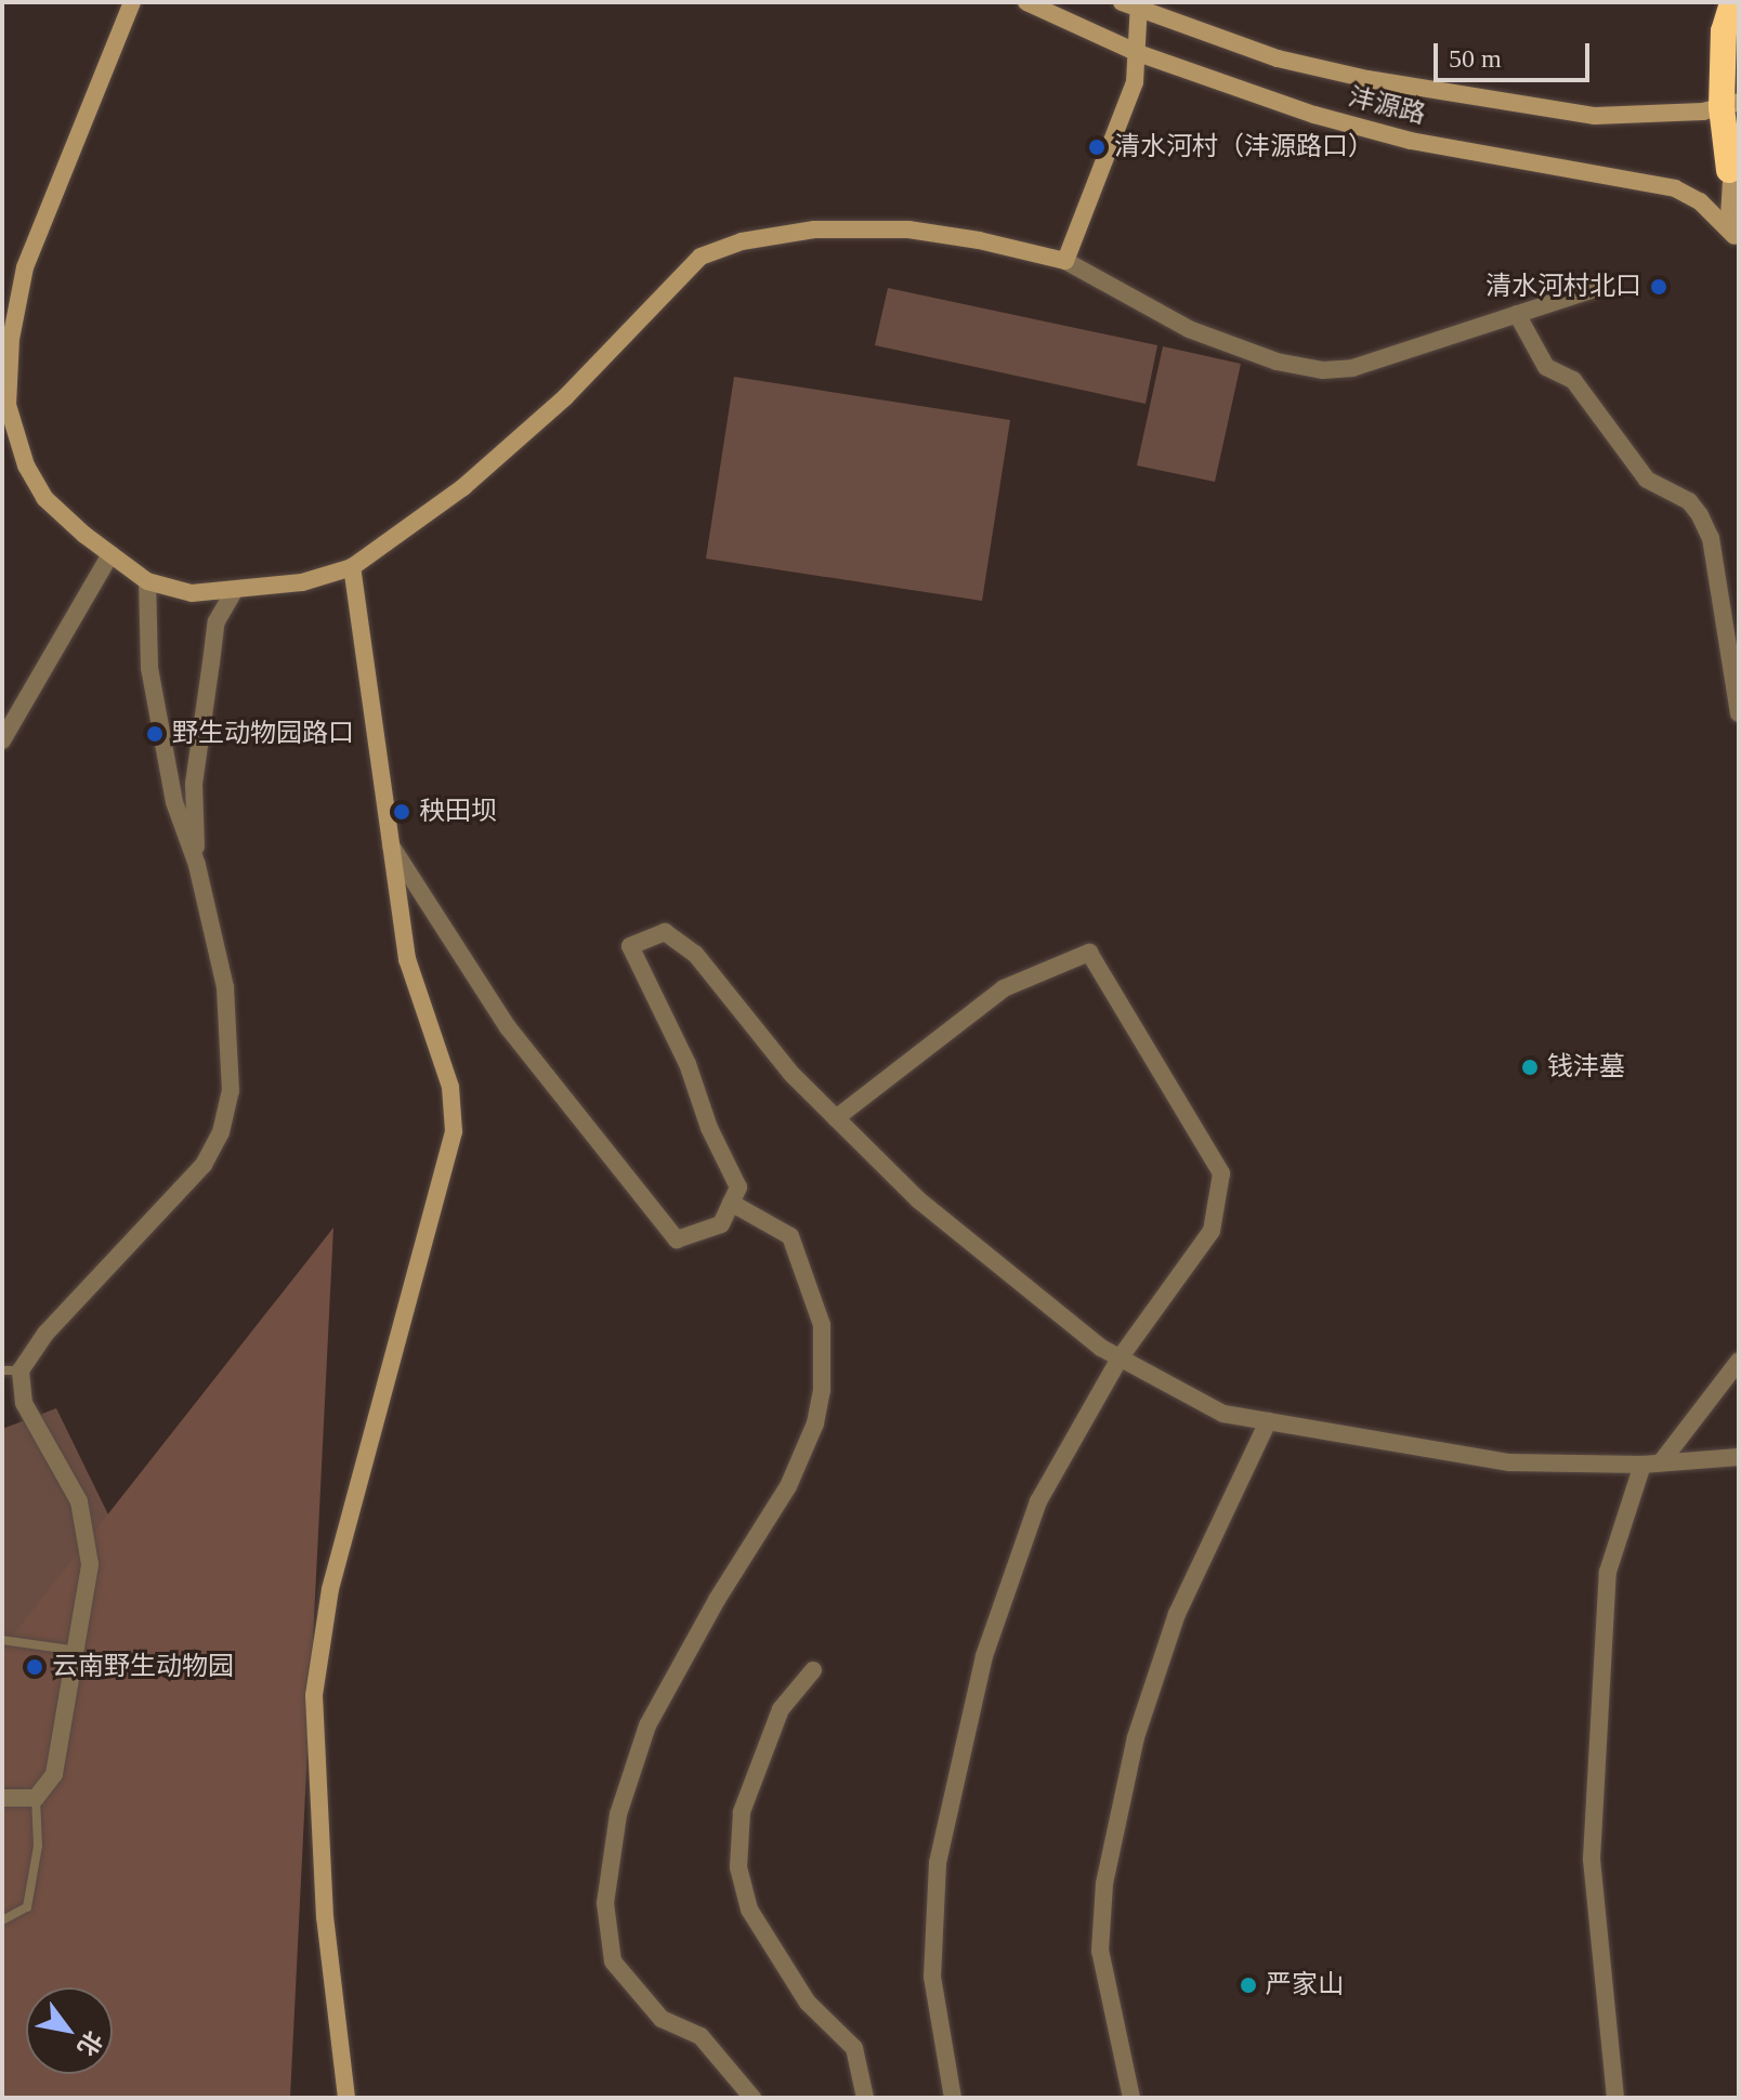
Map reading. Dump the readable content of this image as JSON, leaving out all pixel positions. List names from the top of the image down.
{
  "streets": {
    "street": ["沣源路"]
  },
  "places": [
    "清水河村（沣源路口）",
    "清水河村北口",
    "野生动物园路口",
    "秧田坝",
    "钱沣墓",
    "云南野生动物园",
    "严家山"
  ],
  "scale_bar": "50 m",
  "north": "bottom right"
}
